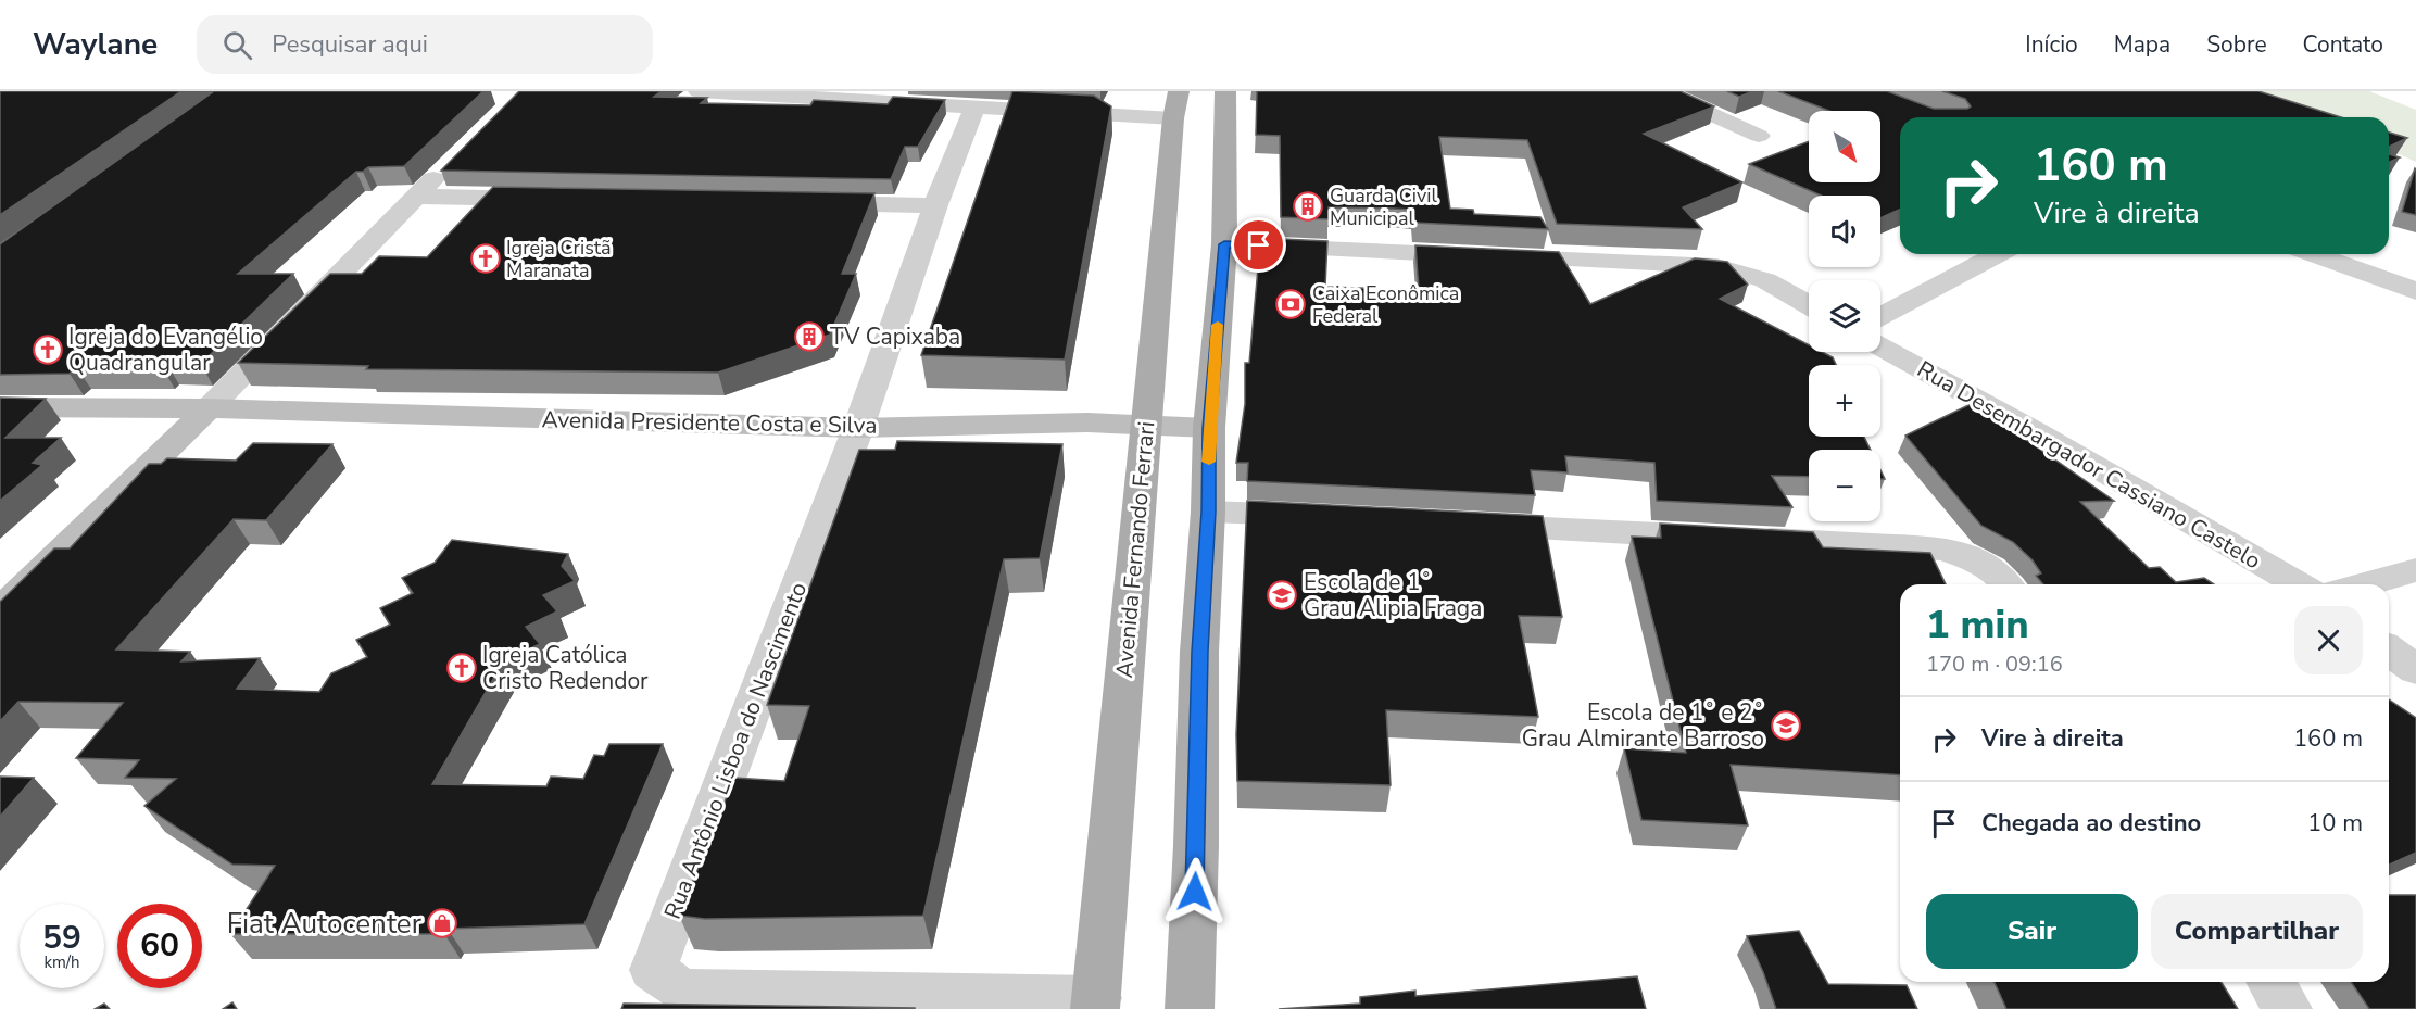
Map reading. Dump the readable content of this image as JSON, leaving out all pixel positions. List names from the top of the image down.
{
  "streets": {
    "main road": ["Avenida Fernando Ferrari"],
    "street": ["Avenida Presidente Costa e Silva", "Rua Desembargador Cassiano Castelo", "Rua Antônio Lisboa do Nascimento"]
  },
  "crossings": [
    ["Avenida Presidente Costa e Silva", "Avenida Fernando Ferrari"],
    ["Avenida Presidente Costa e Silva", "Rua Antônio Lisboa do Nascimento"],
    ["Avenida Fernando Ferrari", "Rua Antônio Lisboa do Nascimento"]
  ],
  "places": {
    "building": ["Guarda Civil Municipal", "TV Capixaba"],
    "church": ["Igreja Cristã Maranata", "Igreja do Evangélio Quadrangular", "Igreja Católica Cristo Redendor"],
    "bank": ["Caixa Econômica Federal"],
    "school or university": ["Escola de 1˚ Grau Alipia Fraga", "Escola de 1˚ e 2˚ Grau Almirante Barroso"],
    "shop": ["Fiat Autocenter"]
  },
  "north": "bottom right",
  "page": {
    "header": "Waylane",
    "search": "Pesquisar aqui",
    "nav": [
      "Início",
      "Mapa",
      "Sobre",
      "Contato"
    ],
    "map_buttons": ["+", "−"],
    "turn": ["160 m", "Vire à direita"],
    "heading": ["1 min", "170 m · 09:16"],
    "list": [
      {
        "name": "Vire à direita",
        "value": "160 m"
      },
      {
        "name": "Chegada ao destino",
        "value": "10 m"
      }
    ],
    "buttons": ["Sair", "Compartilhar"],
    "speed": "59 km/h",
    "limit": "60"
  }
}
